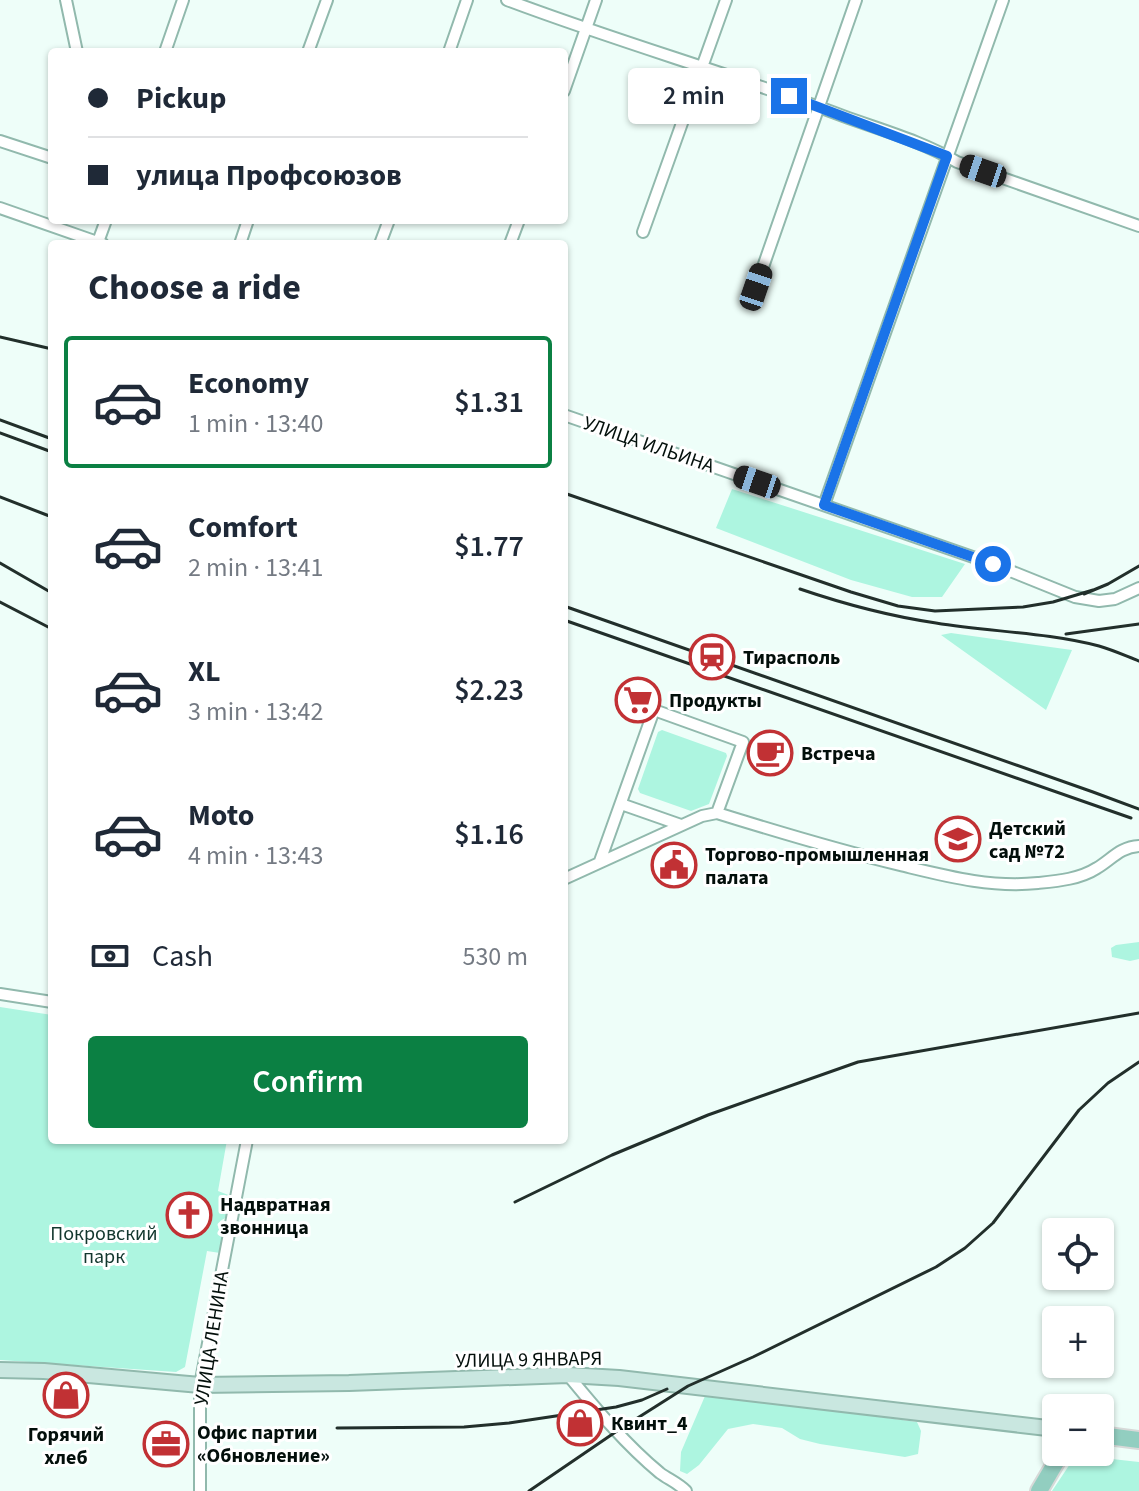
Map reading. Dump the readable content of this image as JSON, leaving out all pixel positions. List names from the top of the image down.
{
  "streets": {
    "street": ["УЛИЦА ИЛЬИНА", "УЛИЦА ЛЕНИНА", "УЛИЦА 9 ЯНВАРЯ"]
  },
  "crossings": [
    ["УЛИЦА ЛЕНИНА", "УЛИЦА 9 ЯНВАРЯ"]
  ],
  "parks": ["Покровский парк"],
  "places": {
    "station": ["Тирасполь"],
    "supermarket": ["Продукты"],
    "cafe": ["Встреча"],
    "school or university": ["Детский сад №72"],
    "public building": ["Торгово-промышленная палата"],
    "church": ["Надвратная звонница"],
    "shop": ["Горячий хлеб", "Квинт_4"],
    "office": ["Офис партии «Обновление»"]
  },
  "page": {
    "banner": ["Pickup", "улица Профсоюзов"],
    "bubble": "2 min",
    "heading": "Choose a ride",
    "list": [
      {
        "name": "Economy",
        "note": "1 min · 13:40",
        "value": "$1.31"
      },
      {
        "name": "Comfort",
        "note": "2 min · 13:41",
        "value": "$1.77"
      },
      {
        "name": "XL",
        "note": "3 min · 13:42",
        "value": "$2.23"
      },
      {
        "name": "Moto",
        "note": "4 min · 13:43",
        "value": "$1.16"
      }
    ],
    "pay": ["Cash", "530 m"],
    "buttons": "Confirm",
    "map_buttons": ["+", "−"]
  }
}
